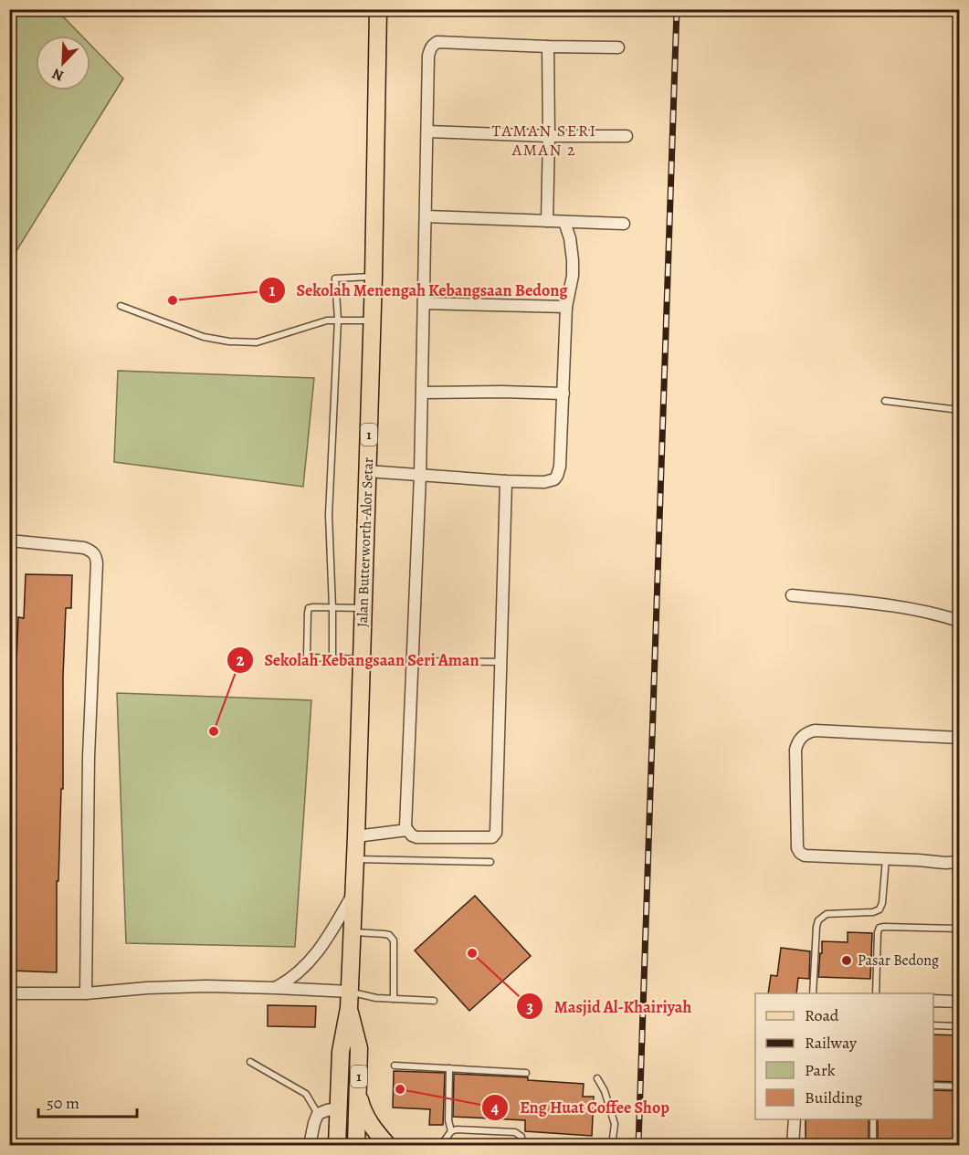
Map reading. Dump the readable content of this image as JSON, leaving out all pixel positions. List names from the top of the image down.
{
  "streets": {
    "main road": ["1", "Jalan Butterworth-Alor Setar"]
  },
  "districts": ["TAMAN SERI AMAN 2"],
  "places": [
    "Sekolah Menengah Kebangsaan Bedong",
    "Sekolah Kebangsaan Seri Aman",
    "Masjid Al-Khairiyah",
    "Pasar Bedong",
    "Eng Huat Coffee Shop"
  ],
  "legend": [
    "Road",
    "Railway",
    "Park",
    "Building"
  ],
  "scale_bar": "50 m",
  "north": "bottom left"
}
